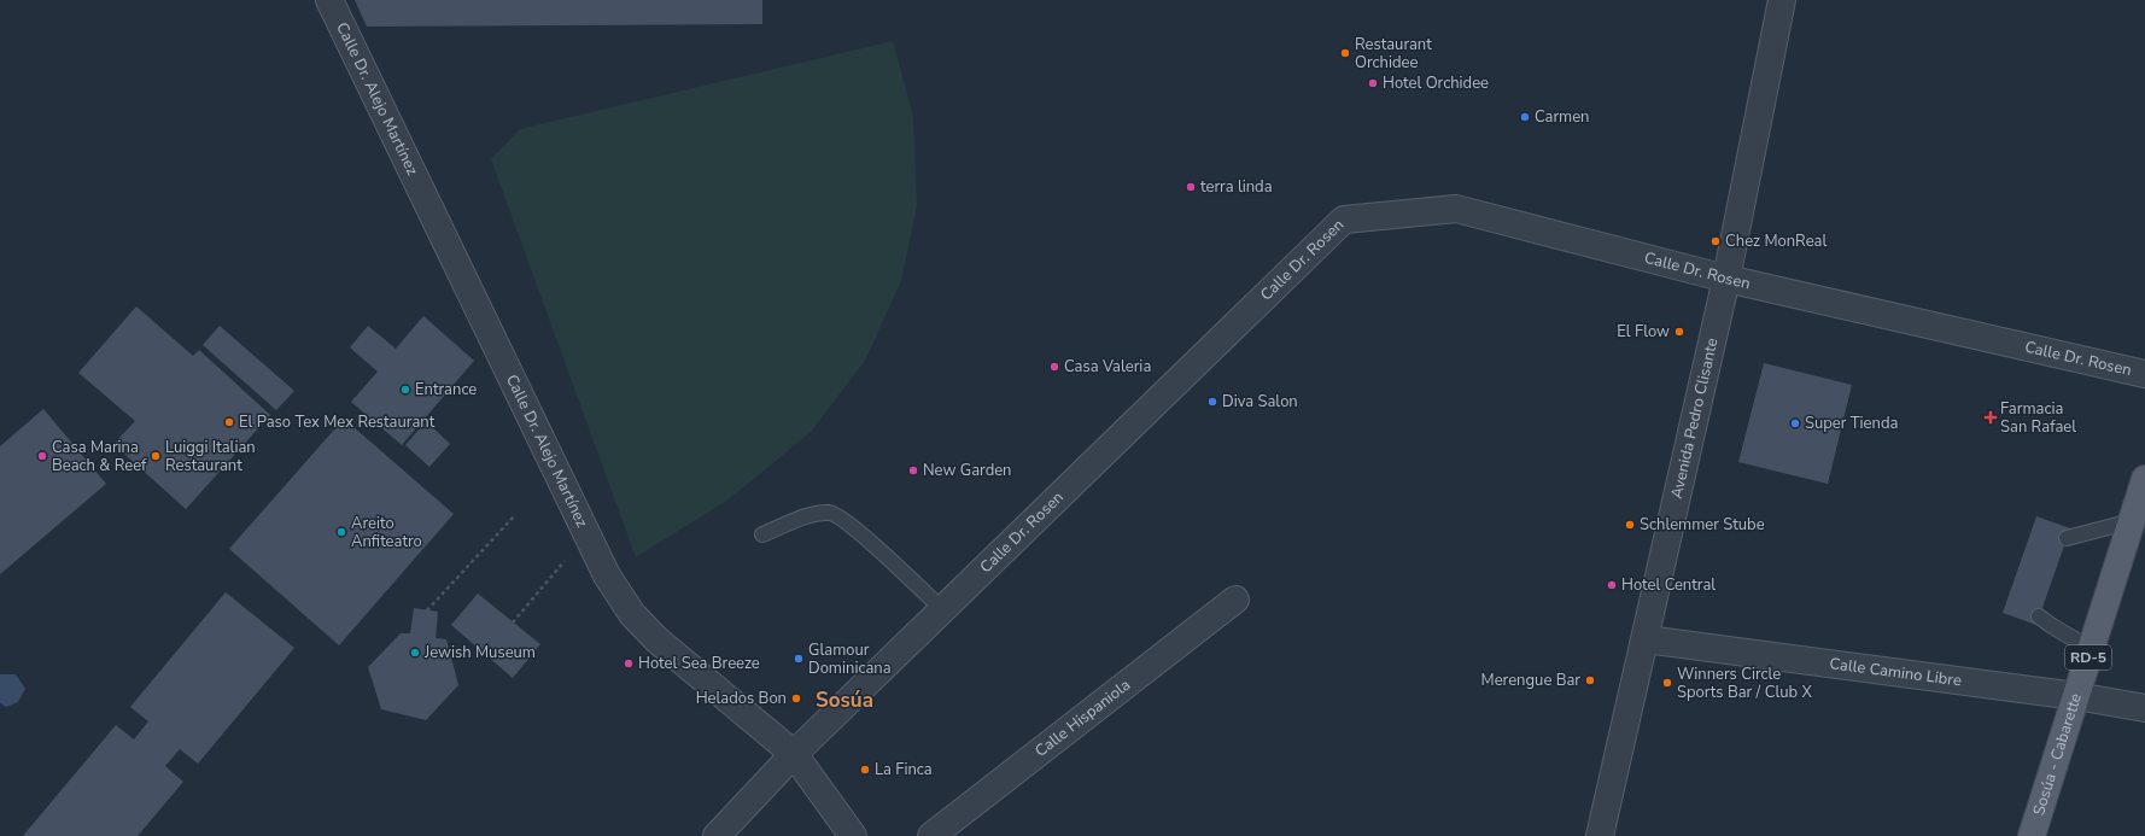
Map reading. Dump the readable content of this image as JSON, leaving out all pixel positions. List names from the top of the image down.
{
  "streets": {
    "main road": ["RD-5", "Sosúa - Cabarette"],
    "street": [
      "Calle Dr. Alejo Martínez",
      "Calle Dr. Rosen",
      "Avenida Pedro Clisante",
      "Calle Camino Libre",
      "Calle Hispaniola"
    ]
  },
  "crossings": [
    ["Calle Dr. Alejo Martínez", "Calle Dr. Rosen"],
    ["Calle Dr. Rosen", "Avenida Pedro Clisante"],
    ["Avenida Pedro Clisante", "Calle Camino Libre"],
    ["Calle Camino Libre", "Sosúa - Cabarette"]
  ],
  "districts": ["Sosúa"],
  "places": {
    "other": [
      "Restaurant Orchidee",
      "Hotel Orchidee",
      "Carmen",
      "terra linda",
      "Chez MonReal",
      "El Flow",
      "Casa Valeria",
      "Entrance",
      "Diva Salon",
      "El Paso Tex Mex Restaurant",
      "Super Tienda",
      "Casa Marina Beach & Reef",
      "Luiggi Italian Restaurant",
      "New Garden",
      "Schlemmer Stube",
      "Areito Anfiteatro",
      "Hotel Central",
      "Jewish Museum",
      "Glamour Dominicana",
      "Hotel Sea Breeze",
      "Merengue Bar",
      "Winners Circle Sports Bar / Club X",
      "Helados Bon",
      "La Finca"
    ],
    "health": ["Farmacia San Rafael"]
  }
}
